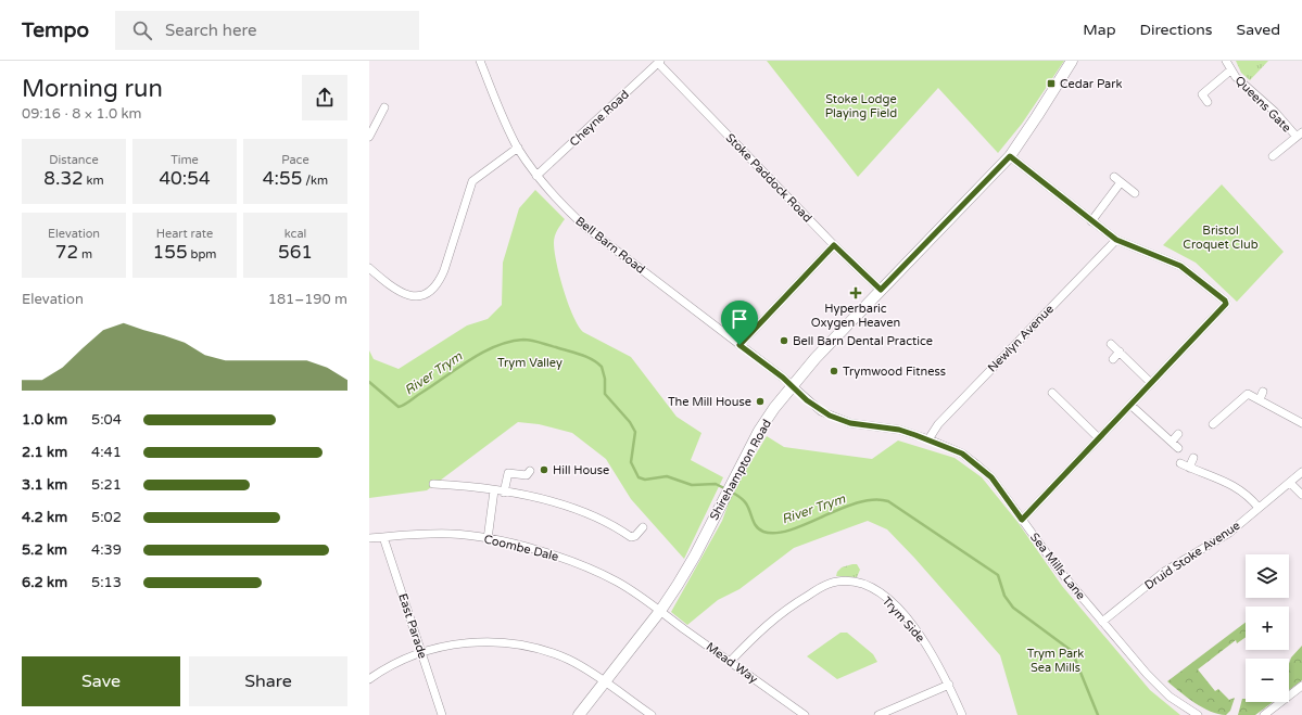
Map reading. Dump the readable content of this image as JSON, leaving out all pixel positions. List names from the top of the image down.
{
  "streets": {
    "main road": ["Shirehampton Road"],
    "street": [
      "Queens Gate",
      "Cheyne Road",
      "Stoke Paddock Road",
      "Bell Barn Road",
      "Newlyn Avenue",
      "Coombe Dale",
      "Druid Stoke Avenue",
      "Sea Mills Lane",
      "Trym Side",
      "East Parade",
      "Mead Way"
    ]
  },
  "crossings": [
    ["Cheyne Road", "Stoke Paddock Road"],
    ["Cheyne Road", "Bell Barn Road"],
    ["Stoke Paddock Road", "Shirehampton Road"],
    ["Bell Barn Road", "Shirehampton Road"],
    ["Bell Barn Road", "Sea Mills Lane"],
    ["Newlyn Avenue", "Sea Mills Lane"],
    ["Shirehampton Road", "Coombe Dale"],
    ["Shirehampton Road", "Sea Mills Lane"],
    ["Shirehampton Road", "Mead Way"],
    ["Coombe Dale", "East Parade"],
    ["Coombe Dale", "Mead Way"],
    ["Druid Stoke Avenue", "Sea Mills Lane"],
    ["Trym Side", "Mead Way"]
  ],
  "water": ["River Trym"],
  "parks": [
    "Stoke Lodge Playing Field",
    "Bristol Croquet Club",
    "Trym Valley",
    "Trym Park Sea Mills"
  ],
  "places": {
    "transit": ["Cedar Park"],
    "health": ["Hyperbaric Oxygen Heaven"],
    "other": [
      "Bell Barn Dental Practice",
      "Trymwood Fitness",
      "The Mill House",
      "Hill House"
    ]
  },
  "page": {
    "header": "Tempo",
    "search": "Search here",
    "nav": ["Map", "Directions", "Saved"],
    "heading": ["Morning run", "09:16 · 8 × 1.0 km"],
    "stats": [
      ["Distance", "8.32 km"],
      ["Time", "40:54"],
      ["Pace", "4:55 /km"],
      ["Elevation", "72 m"],
      ["Heart rate", "155 bpm"],
      ["kcal", "561"]
    ],
    "chart": ["Elevation", "181–190 m"],
    "list": [
      {
        "name": "1.0 km",
        "note": "5:04"
      },
      {
        "name": "2.1 km",
        "note": "4:41"
      },
      {
        "name": "3.1 km",
        "note": "5:21"
      },
      {
        "name": "4.2 km",
        "note": "5:02"
      },
      {
        "name": "5.2 km",
        "note": "4:39"
      },
      {
        "name": "6.2 km",
        "note": "5:13"
      }
    ],
    "map_buttons": ["+", "−"],
    "buttons": ["Save", "Share"]
  }
}
